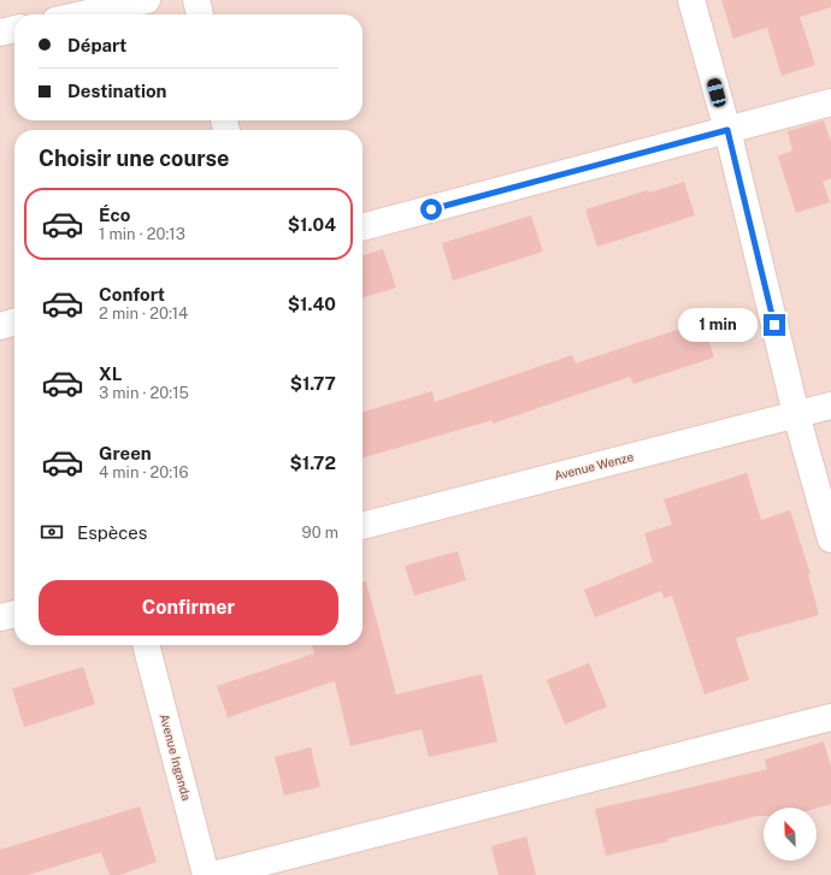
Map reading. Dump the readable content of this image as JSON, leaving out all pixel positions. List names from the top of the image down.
{
  "streets": {
    "street": ["Avenue Wenze", "Avenue Inganda"]
  },
  "north": "top left",
  "page": {
    "banner": ["Départ", "Destination"],
    "heading": "Choisir une course",
    "list": [
      {
        "name": "Éco",
        "note": "1 min · 20:13",
        "value": "$1.04"
      },
      {
        "name": "Confort",
        "note": "2 min · 20:14",
        "value": "$1.40"
      },
      {
        "name": "XL",
        "note": "3 min · 20:15",
        "value": "$1.77"
      },
      {
        "name": "Green",
        "note": "4 min · 20:16",
        "value": "$1.72"
      }
    ],
    "bubble": "1 min",
    "pay": ["Espèces", "90 m"],
    "buttons": "Confirmer"
  }
}
